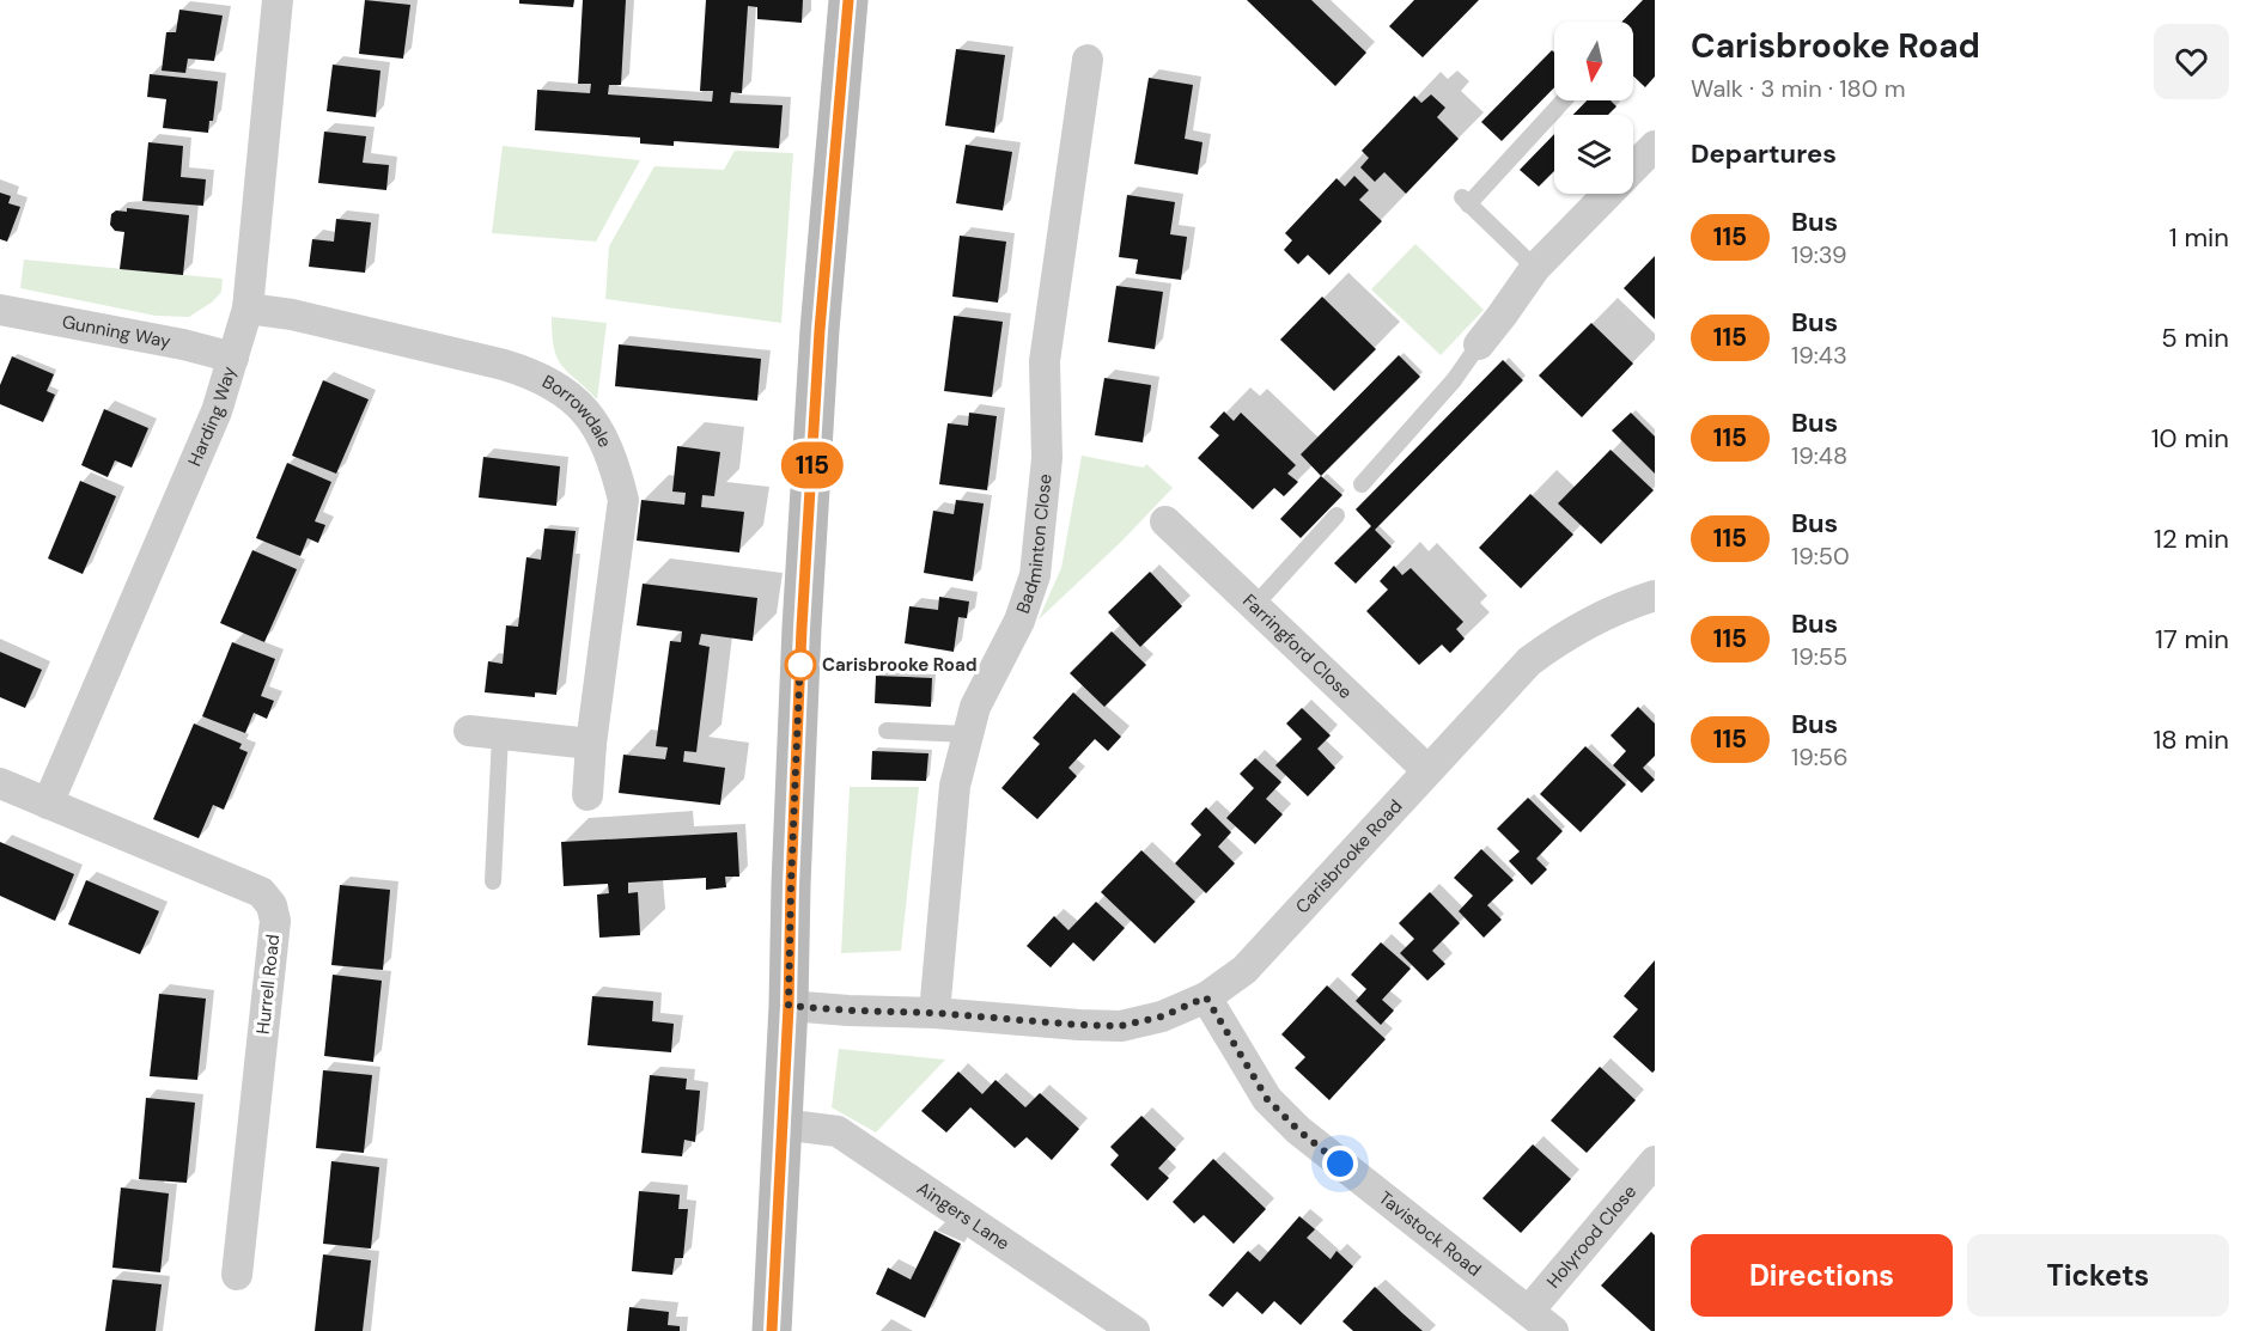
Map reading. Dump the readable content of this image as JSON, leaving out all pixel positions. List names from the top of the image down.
{
  "streets": {
    "street": [
      "Gunning Way",
      "Borrowdale",
      "Harding Way",
      "Badminton Close",
      "Farringford Close",
      "Carisbrooke Road",
      "Hurrell Road",
      "Aingers Lane",
      "Tavistock Road",
      "Holyrood Close"
    ]
  },
  "crossings": [
    ["Gunning Way", "Harding Way"],
    ["Borrowdale", "Harding Way"],
    ["Harding Way", "Hurrell Road"],
    ["Badminton Close", "Carisbrooke Road"],
    ["Farringford Close", "Carisbrooke Road"],
    ["Carisbrooke Road", "Tavistock Road"],
    ["Tavistock Road", "Holyrood Close"]
  ],
  "places": ["Carisbrooke Road"],
  "lines": ["bus line 115"],
  "north": "bottom",
  "page": {
    "on_map": "115",
    "heading": [
      ["Carisbrooke Road", "Walk · 3 min · 180 m"],
      "Departures"
    ],
    "list": [
      {
        "mark": "115",
        "name": "Bus",
        "note": "19:39",
        "value": "1 min"
      },
      {
        "mark": "115",
        "name": "Bus",
        "note": "19:43",
        "value": "5 min"
      },
      {
        "mark": "115",
        "name": "Bus",
        "note": "19:48",
        "value": "10 min"
      },
      {
        "mark": "115",
        "name": "Bus",
        "note": "19:50",
        "value": "12 min"
      },
      {
        "mark": "115",
        "name": "Bus",
        "note": "19:55",
        "value": "17 min"
      },
      {
        "mark": "115",
        "name": "Bus",
        "note": "19:56",
        "value": "18 min"
      }
    ],
    "buttons": ["Directions", "Tickets"]
  }
}
